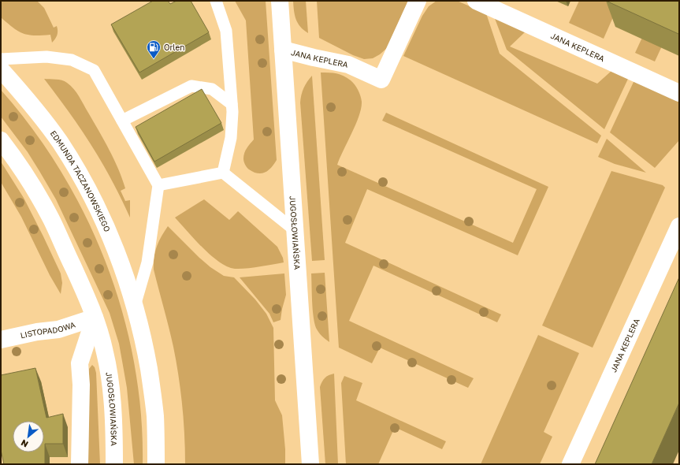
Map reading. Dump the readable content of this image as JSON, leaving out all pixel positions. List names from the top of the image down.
{
  "streets": {
    "street": [
      "JANA KEPLERA",
      "EDMUNDA TACZANOWSKIEGO",
      "JUGOSŁOWIAŃSKA",
      "LISTOPADOWA"
    ]
  },
  "crossings": [
    ["JANA KEPLERA", "JUGOSŁOWIAŃSKA"],
    ["JUGOSŁOWIAŃSKA", "LISTOPADOWA"]
  ],
  "places": {
    "fuel station": ["Orlen"]
  },
  "north": "bottom left"
}
